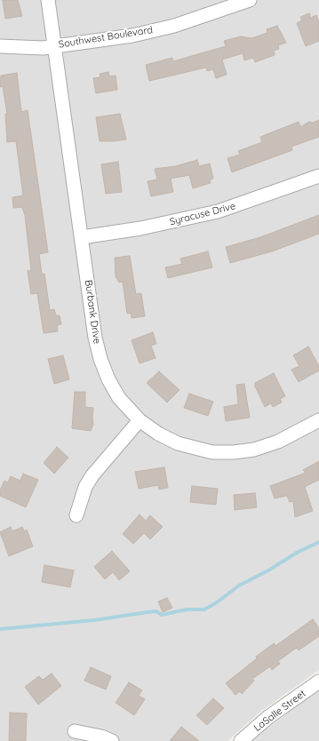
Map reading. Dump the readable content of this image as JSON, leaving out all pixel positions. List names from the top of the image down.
{
  "streets": {
    "street": [
      "Southwest Boulevard",
      "Syracuse Drive",
      "Burbank Drive",
      "LaSalle Street"
    ]
  },
  "crossings": [
    ["Southwest Boulevard", "Burbank Drive"],
    ["Syracuse Drive", "Burbank Drive"]
  ]
}
